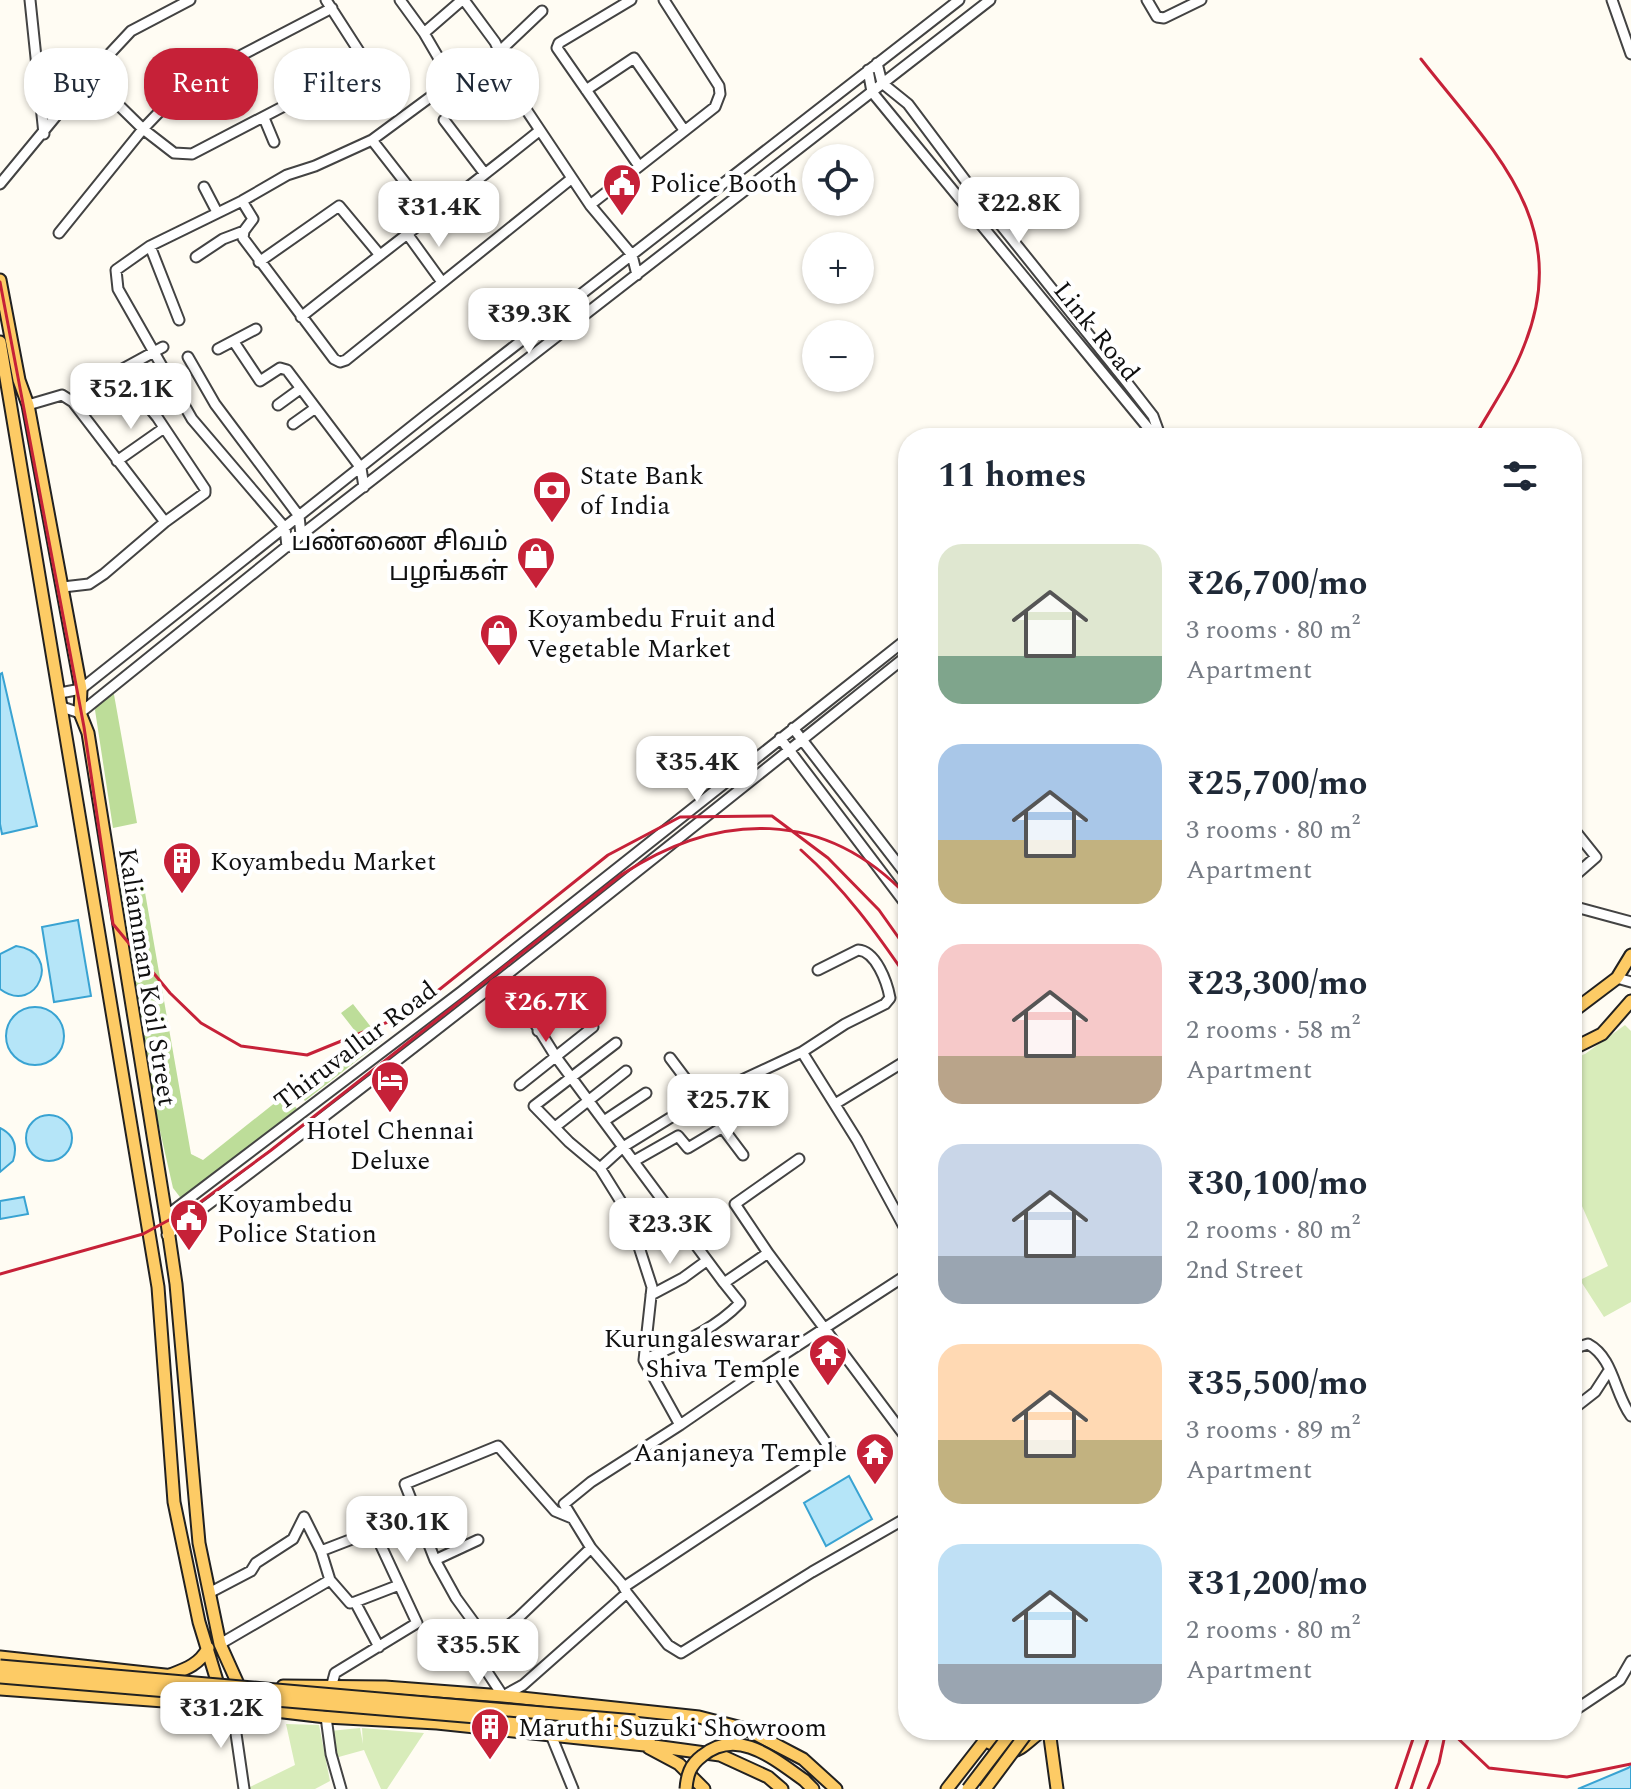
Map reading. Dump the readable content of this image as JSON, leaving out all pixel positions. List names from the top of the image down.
{
  "streets": {
    "main road": ["Kaliamman Koil Street"],
    "street": ["Link Road", "Thiruvallur Road"]
  },
  "crossings": [
    ["Kaliamman Koil Street", "Thiruvallur Road"]
  ],
  "places": {
    "public building": ["Police Booth", "Koyambedu Police Station"],
    "bank": ["State Bank of India"],
    "shop": ["பண்ணை சிவம் பழங்கள்", "Koyambedu Fruit and Vegetable Market"],
    "building": ["Koyambedu Market", "Maruthi Suzuki Showroom"],
    "hotel": ["Hotel Chennai Deluxe"],
    "temple": ["Kurungaleswarar Shiva Temple", "Aanjaneya Temple"]
  },
  "page": {
    "chip": [
      "Buy",
      "Rent",
      "Filters",
      "New"
    ],
    "map_buttons": ["+", "−"],
    "price": [
      "₹22.8K",
      "₹31.4K",
      "₹39.3K",
      "₹52.1K",
      "₹35.4K",
      "₹26.7K",
      "₹25.7K",
      "₹23.3K",
      "₹30.1K",
      "₹35.5K",
      "₹31.2K"
    ],
    "heading": "11 homes",
    "list": [
      {
        "name": "₹26,700/mo",
        "note": "3 rooms · 80 m² · Apartment"
      },
      {
        "name": "₹25,700/mo",
        "note": "3 rooms · 80 m² · Apartment"
      },
      {
        "name": "₹23,300/mo",
        "note": "2 rooms · 58 m² · Apartment"
      },
      {
        "name": "₹30,100/mo",
        "note": "2 rooms · 80 m² · 2nd Street"
      },
      {
        "name": "₹35,500/mo",
        "note": "3 rooms · 89 m² · Apartment"
      },
      {
        "name": "₹31,200/mo",
        "note": "2 rooms · 80 m² · Apartment"
      }
    ]
  }
}
